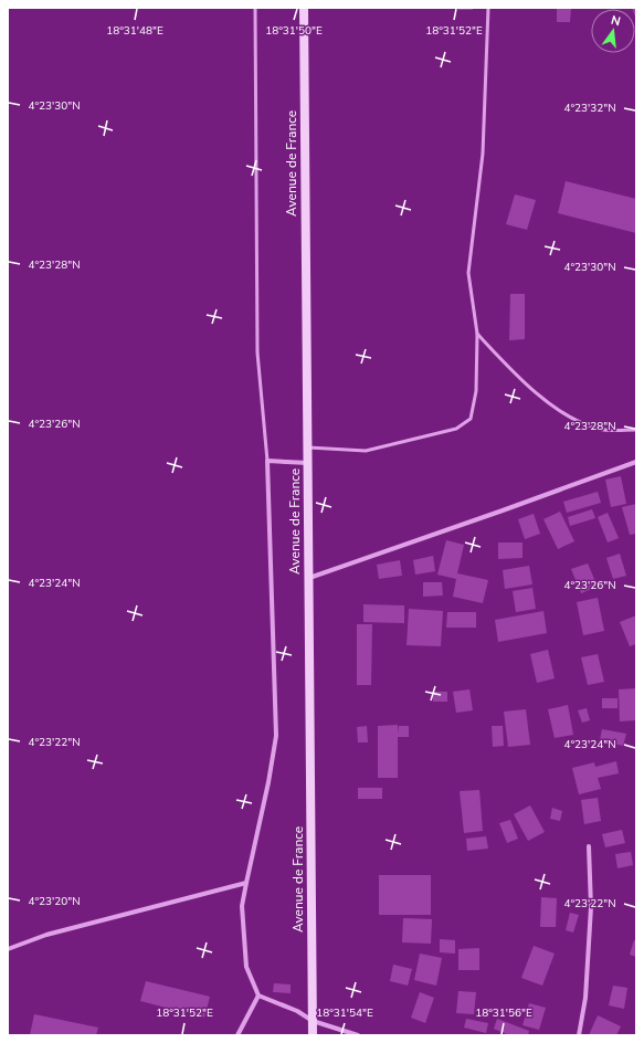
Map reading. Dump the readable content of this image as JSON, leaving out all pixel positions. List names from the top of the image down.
{
  "streets": {
    "main road": ["Avenue de France"]
  },
  "north": "top",
  "coordinates": [
    "18°31'48\"E",
    "18°31'50\"E",
    "18°31'52\"E",
    "4°23'30\"N",
    "4°23'32\"N",
    "4°23'28\"N",
    "4°23'26\"N",
    "4°23'24\"N",
    "4°23'22\"N",
    "4°23'20\"N",
    "18°31'54\"E",
    "18°31'56\"E"
  ]
}
